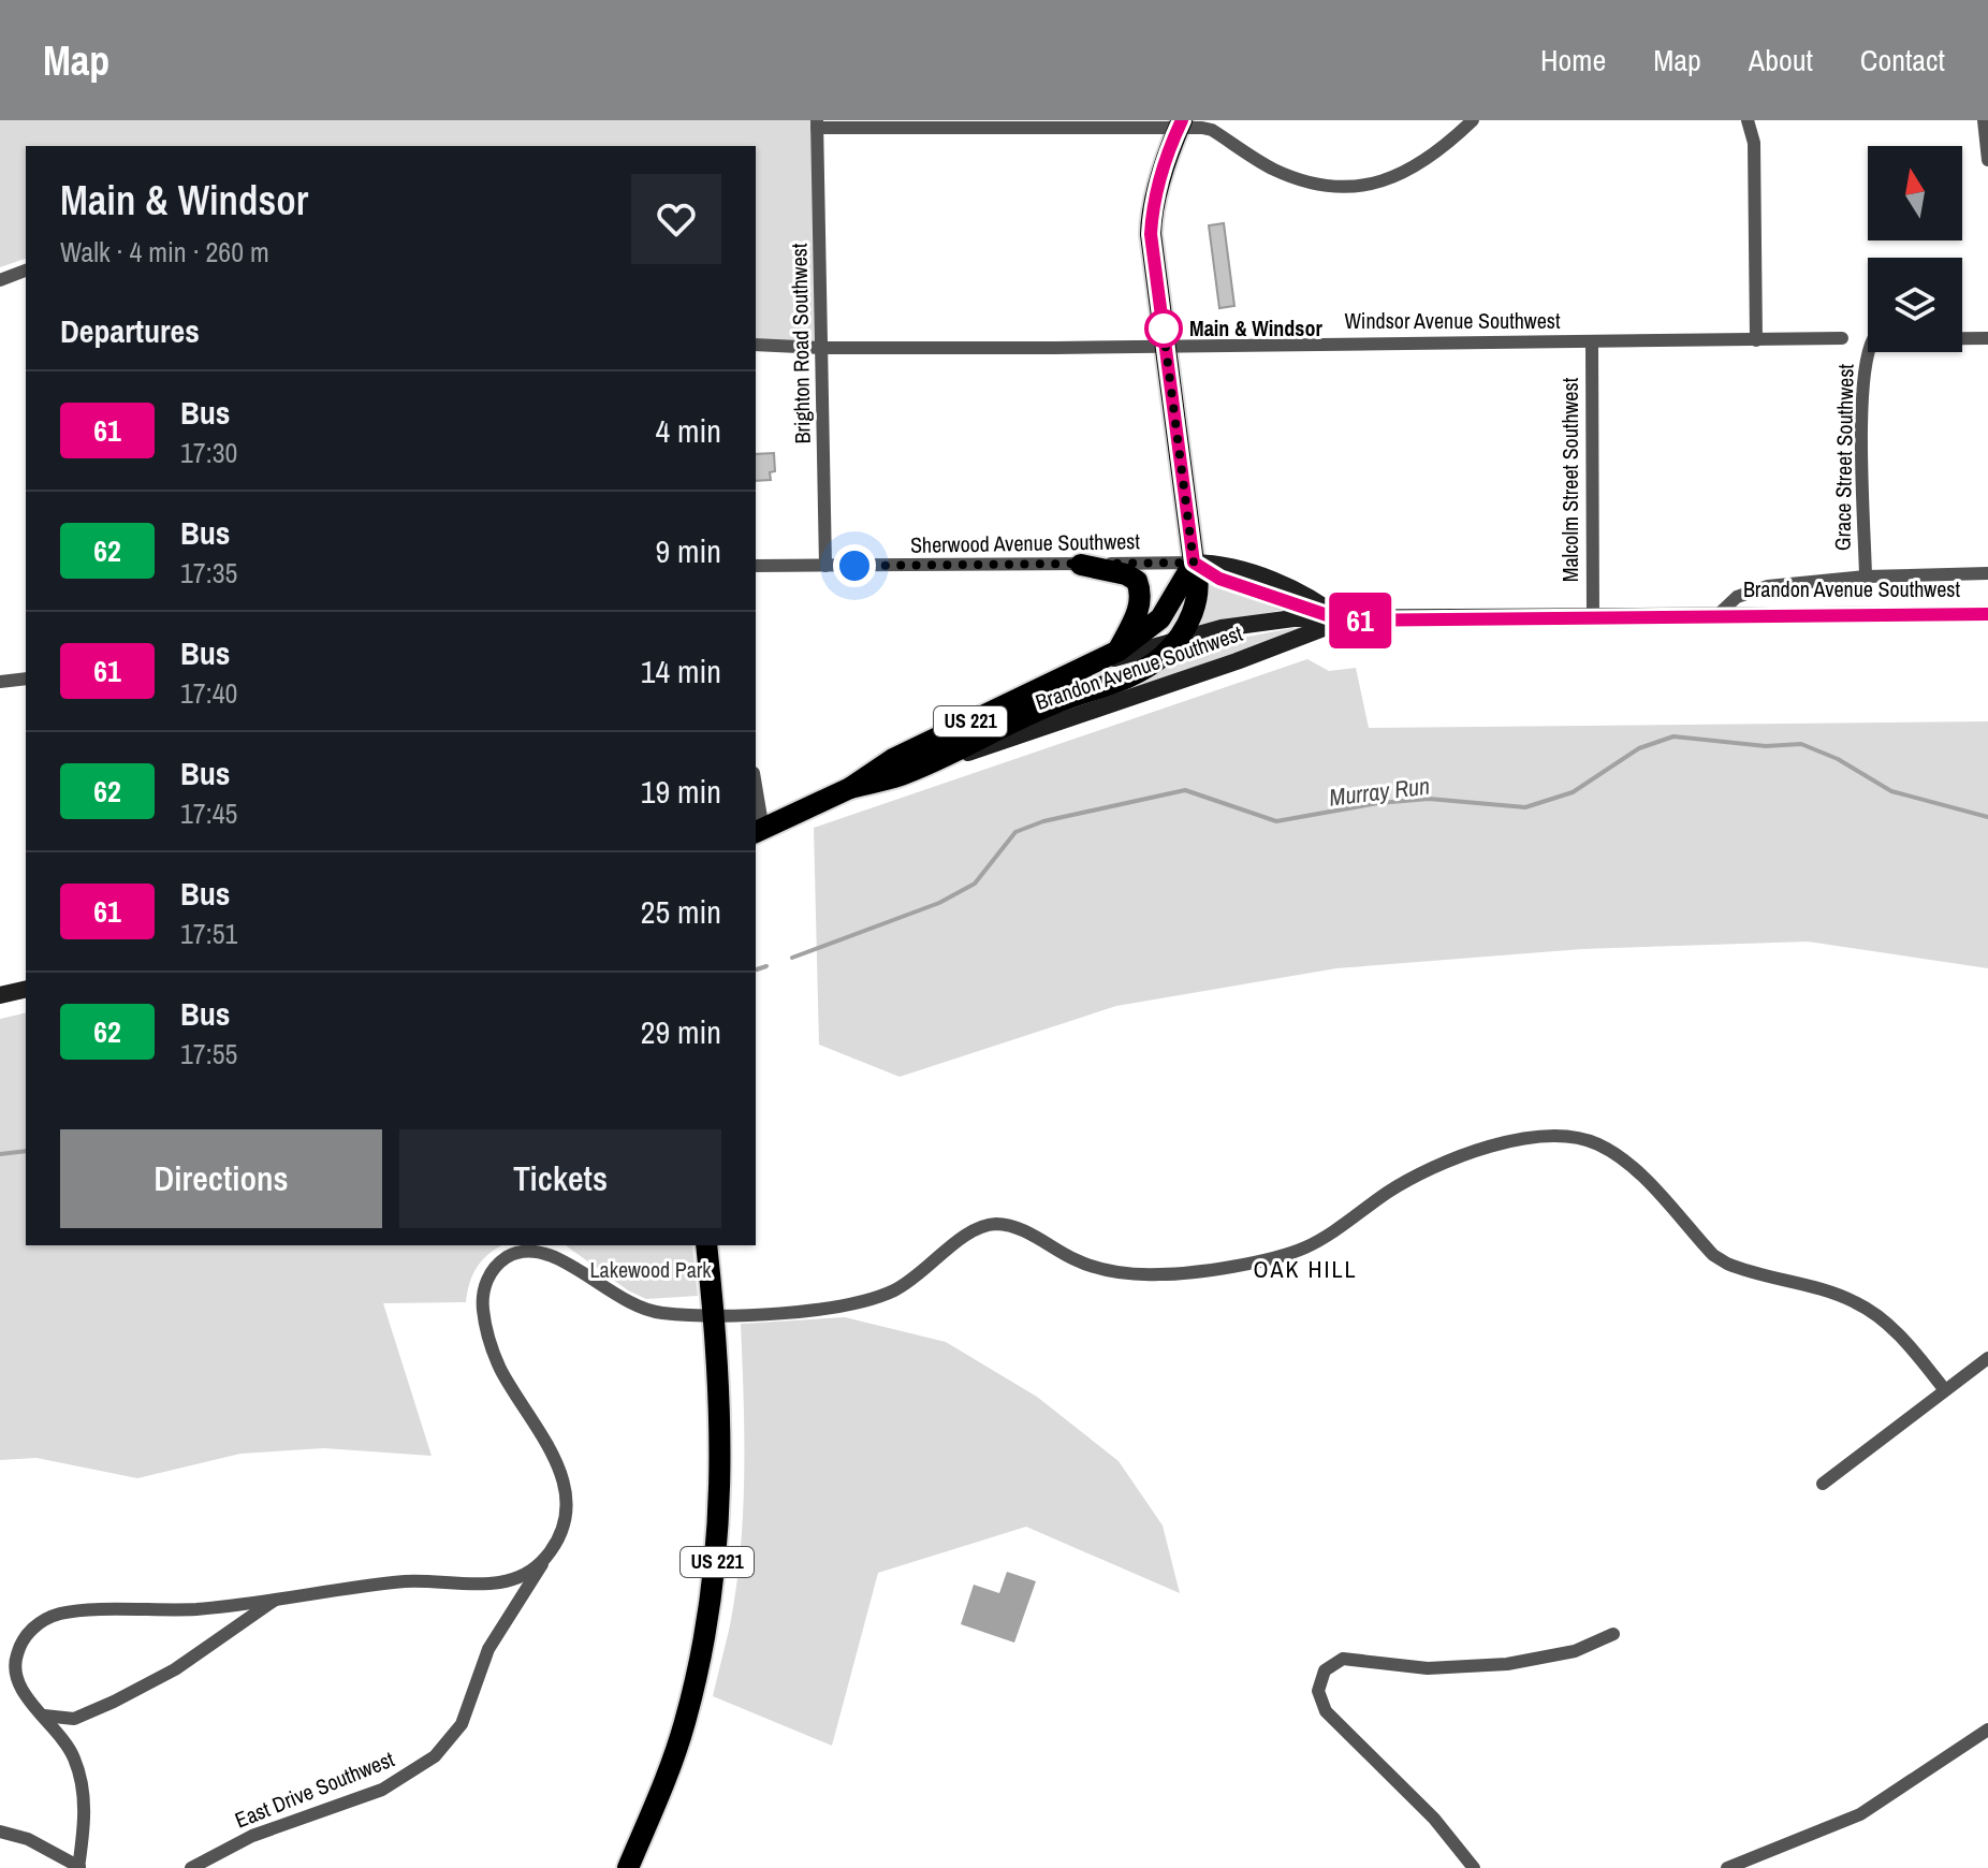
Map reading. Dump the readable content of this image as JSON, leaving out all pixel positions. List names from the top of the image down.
{
  "streets": {
    "main road": ["Sherwood Avenue Southwest", "Brandon Avenue Southwest", "US 221"],
    "street": [
      "Windsor Avenue Southwest",
      "Brighton Road Southwest",
      "Grace Street Southwest",
      "Malcolm Street Southwest",
      "East Drive Southwest"
    ]
  },
  "crossings": [
    ["Windsor Avenue Southwest", "Brighton Road Southwest"],
    ["Windsor Avenue Southwest", "Malcolm Street Southwest"],
    ["Windsor Avenue Southwest", "US 221"],
    ["Brighton Road Southwest", "Sherwood Avenue Southwest"],
    ["Grace Street Southwest", "Brandon Avenue Southwest"],
    ["Malcolm Street Southwest", "Brandon Avenue Southwest"],
    ["Sherwood Avenue Southwest", "Brandon Avenue Southwest"],
    ["Sherwood Avenue Southwest", "US 221"],
    ["Brandon Avenue Southwest", "US 221"],
    ["US 221", "East Drive Southwest"]
  ],
  "districts": ["OAK HILL"],
  "water": ["Murray Run"],
  "parks": ["Lakewood Park"],
  "places": ["Main & Windsor"],
  "lines": ["bus line 61"],
  "north": "top",
  "page": {
    "header": "Map",
    "nav": [
      "Home",
      "Map",
      "About",
      "Contact"
    ],
    "on_map": "61",
    "heading": [
      ["Main & Windsor", "Walk · 4 min · 260 m"],
      "Departures"
    ],
    "list": [
      {
        "mark": "61",
        "name": "Bus",
        "note": "17:30",
        "value": "4 min"
      },
      {
        "mark": "62",
        "name": "Bus",
        "note": "17:35",
        "value": "9 min"
      },
      {
        "mark": "61",
        "name": "Bus",
        "note": "17:40",
        "value": "14 min"
      },
      {
        "mark": "62",
        "name": "Bus",
        "note": "17:45",
        "value": "19 min"
      },
      {
        "mark": "61",
        "name": "Bus",
        "note": "17:51",
        "value": "25 min"
      },
      {
        "mark": "62",
        "name": "Bus",
        "note": "17:55",
        "value": "29 min"
      }
    ],
    "buttons": ["Directions", "Tickets"]
  }
}
